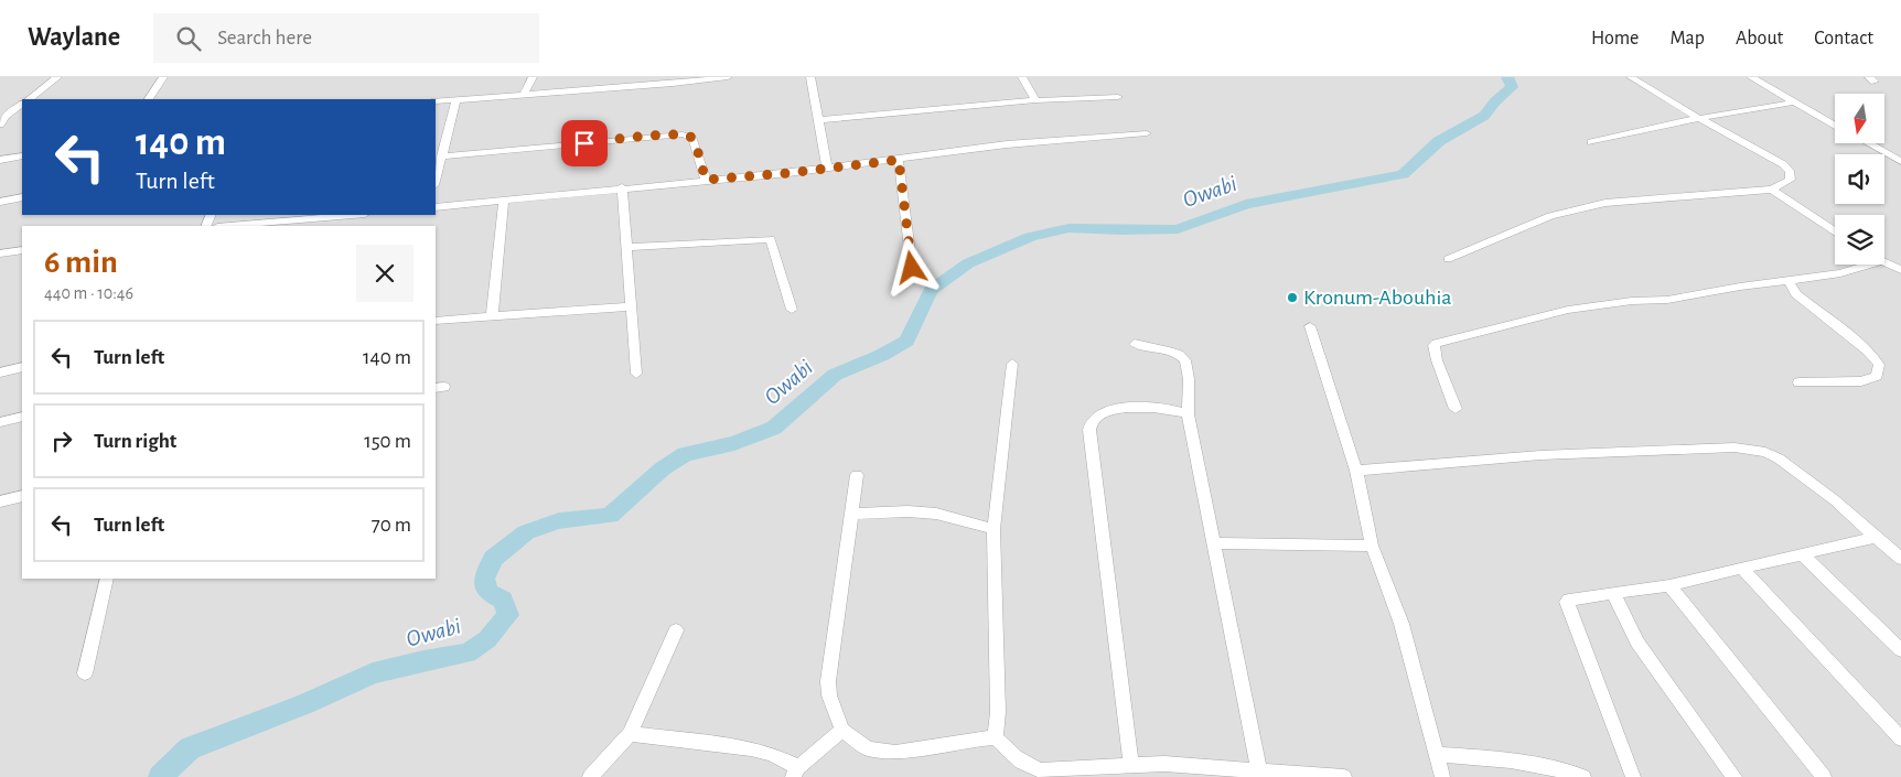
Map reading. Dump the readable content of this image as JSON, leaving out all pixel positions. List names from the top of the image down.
{
  "water": ["Owabi"],
  "places": ["Kronum-Abouhia"],
  "north": "bottom",
  "page": {
    "header": "Waylane",
    "search": "Search here",
    "nav": [
      "Home",
      "Map",
      "About",
      "Contact"
    ],
    "turn": ["140 m", "Turn left"],
    "heading": ["6 min", "440 m · 10:46"],
    "list": [
      {
        "name": "Turn left",
        "value": "140 m"
      },
      {
        "name": "Turn right",
        "value": "150 m"
      },
      {
        "name": "Turn left",
        "value": "70 m"
      }
    ]
  }
}
